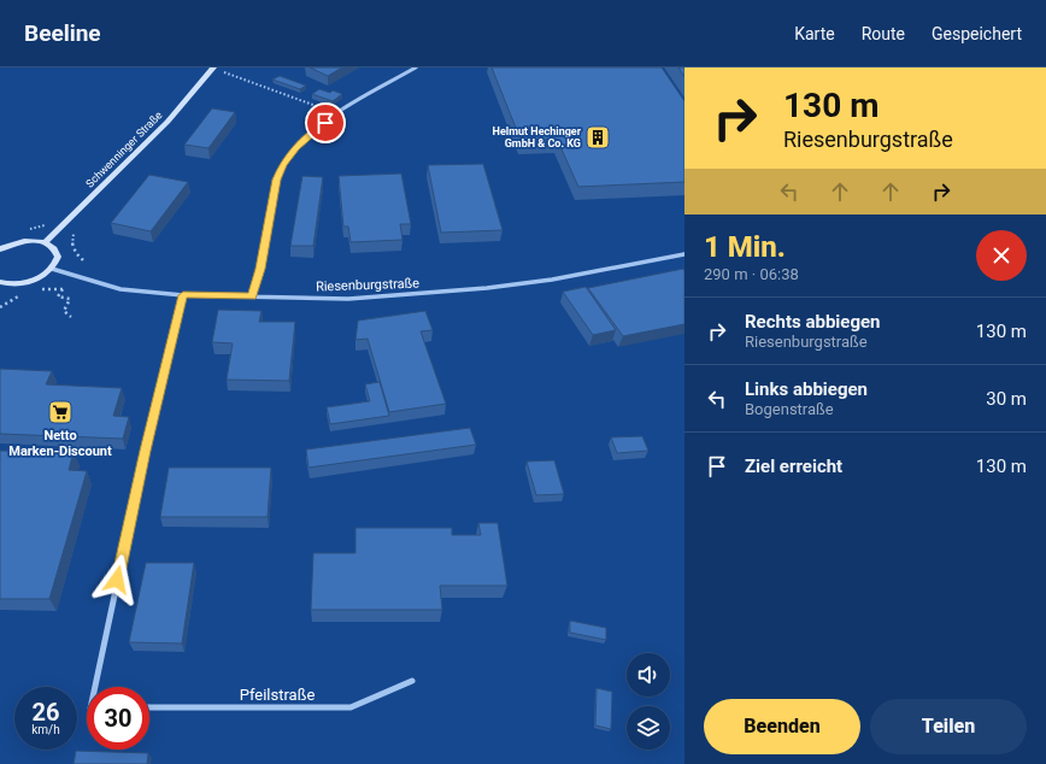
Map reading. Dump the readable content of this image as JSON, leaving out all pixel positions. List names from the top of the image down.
{
  "streets": {
    "main road": ["Schwenninger Straße"],
    "street": ["Riesenburgstraße", "Pfeilstraße"]
  },
  "places": {
    "building": ["Helmut Hechinger GmbH & Co. KG"],
    "supermarket": ["Netto Marken-Discount"]
  },
  "page": {
    "header": "Beeline",
    "nav": ["Karte", "Route", "Gespeichert"],
    "turn": ["130 m", "Riesenburgstraße"],
    "heading": ["1 Min.", "290 m · 06:38"],
    "list": [
      {
        "name": "Rechts abbiegen",
        "note": "Riesenburgstraße",
        "value": "130 m"
      },
      {
        "name": "Links abbiegen",
        "note": "Bogenstraße",
        "value": "30 m"
      },
      {
        "name": "Ziel erreicht",
        "value": "130 m"
      }
    ],
    "speed": "26 km/h",
    "limit": "30",
    "buttons": ["Beenden", "Teilen"]
  }
}
